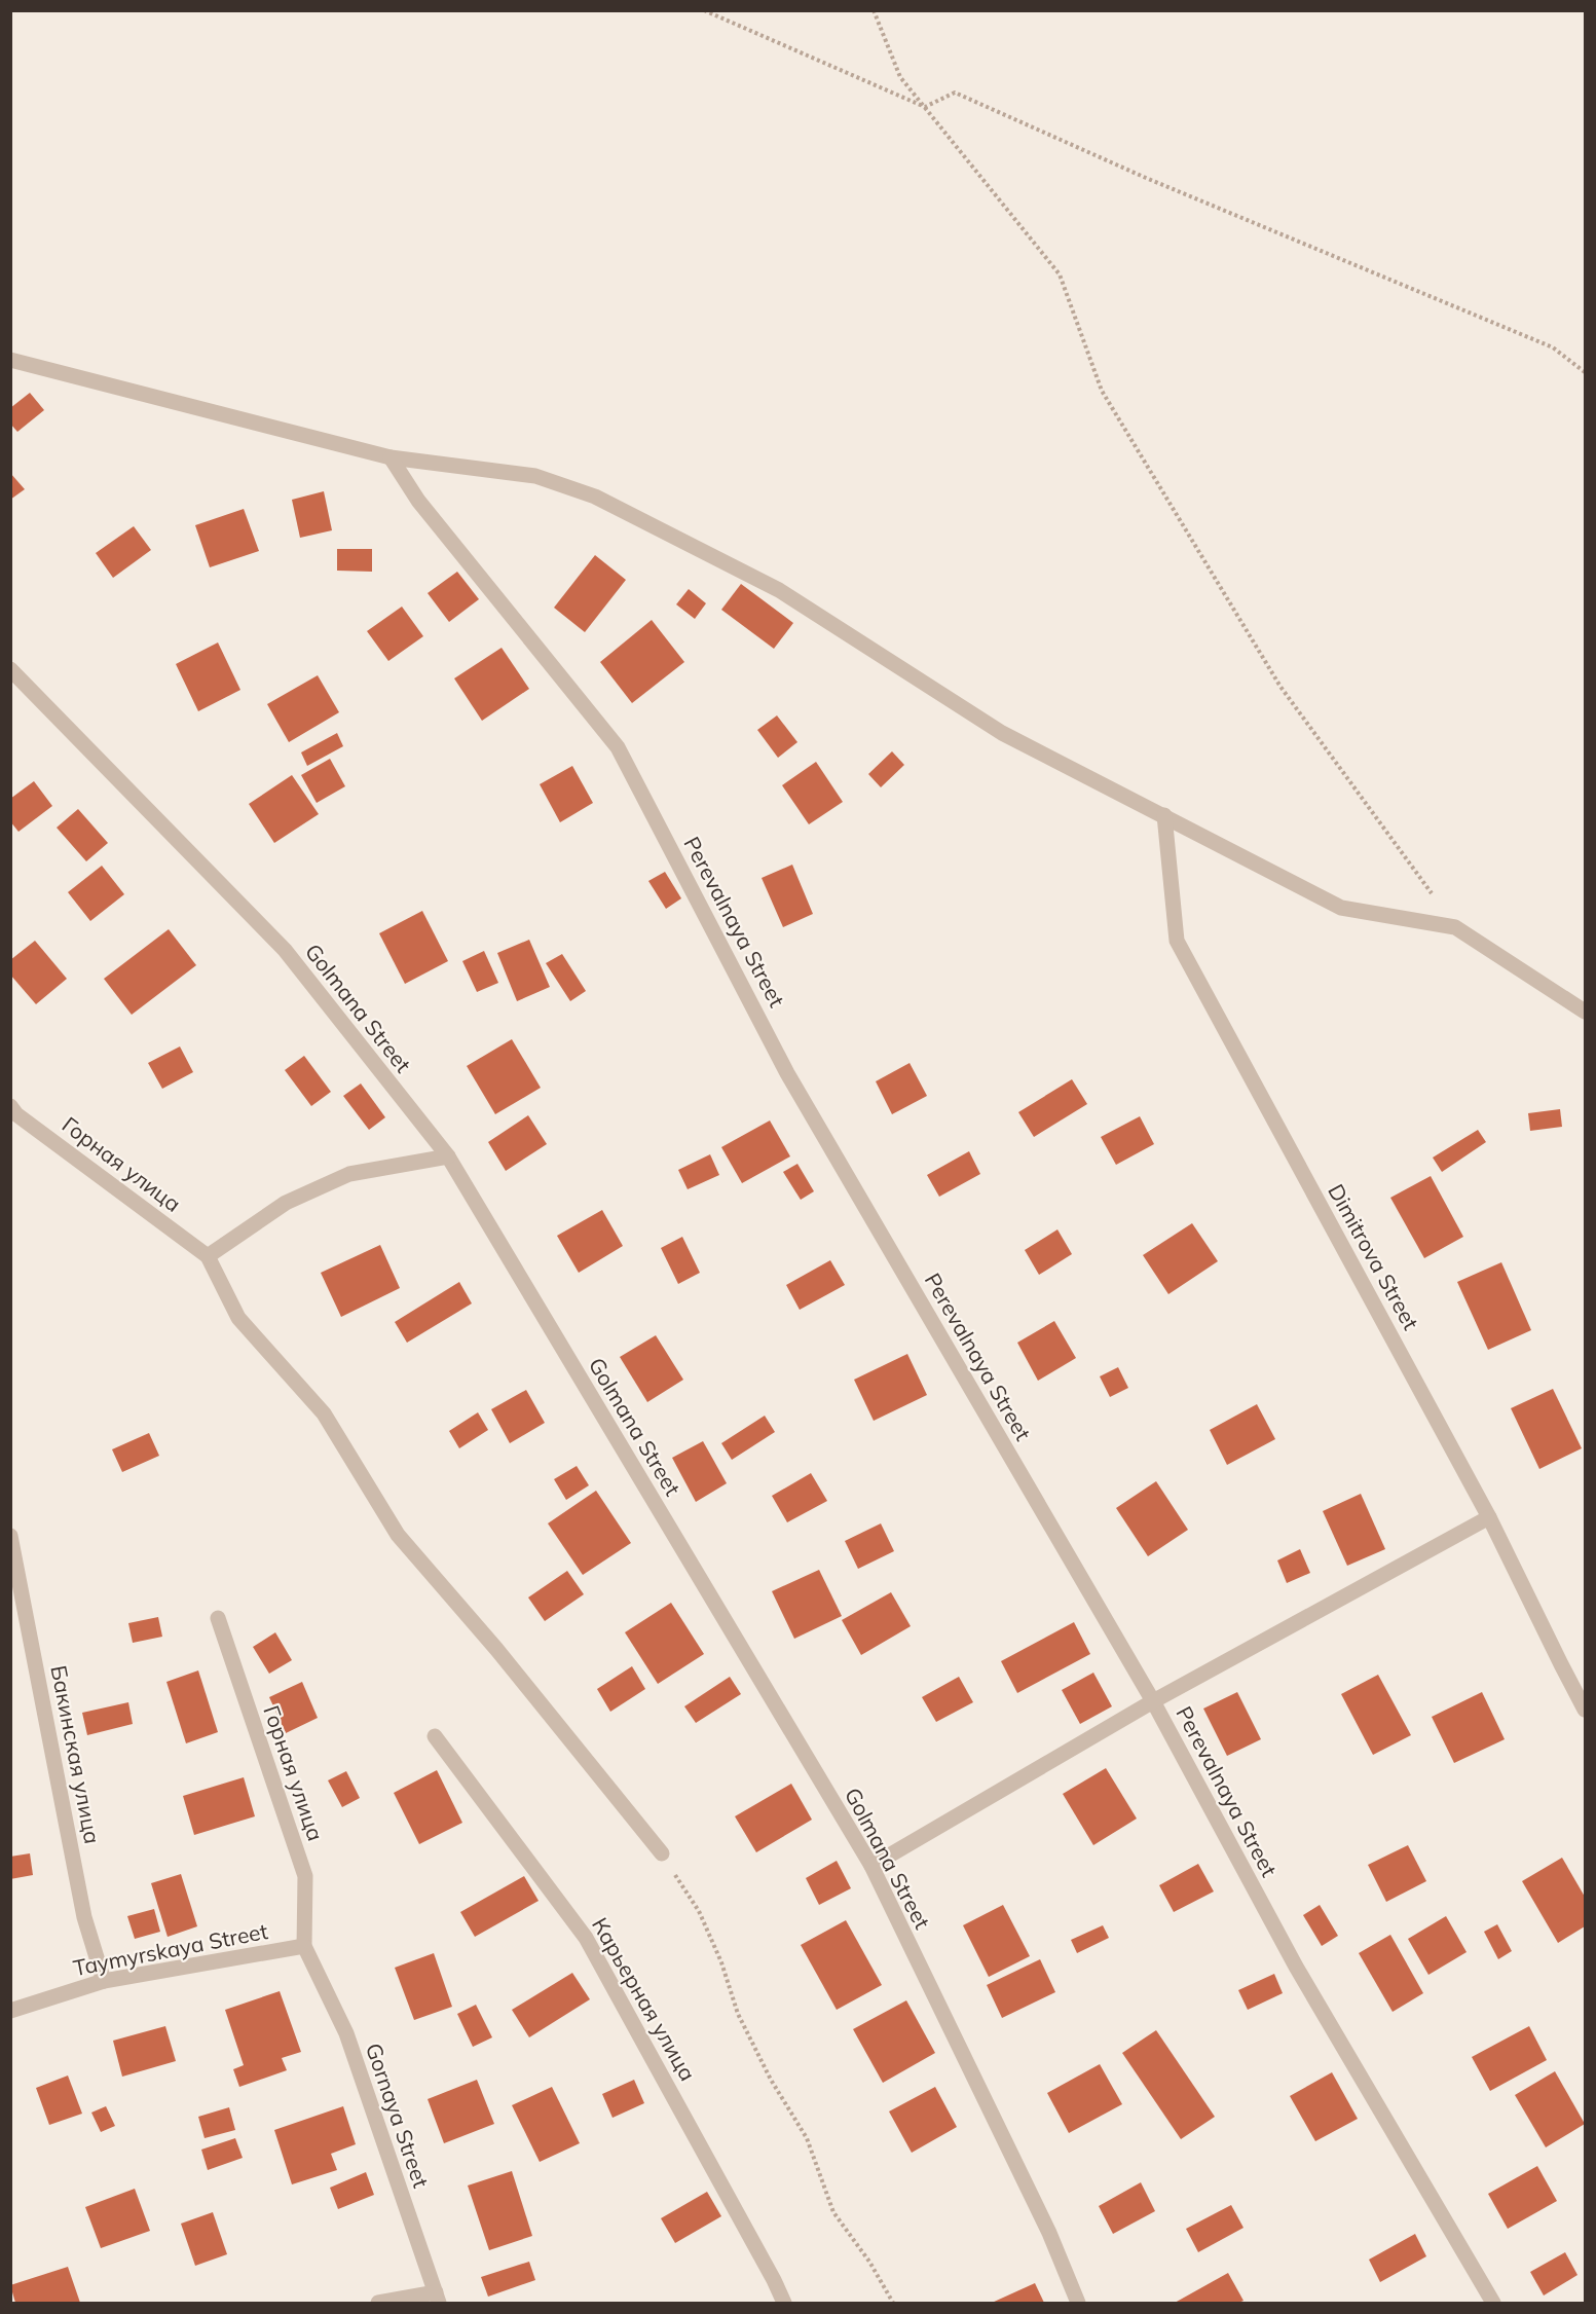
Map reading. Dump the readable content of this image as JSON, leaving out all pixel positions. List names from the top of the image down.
{
  "streets": {
    "street": [
      "Perevalnaya Street",
      "Golmana Street",
      "Горная улица",
      "Dimitrova Street",
      "Бакинская улица",
      "Taymyrskaya Street",
      "Карьерная улица",
      "Gornaya Street"
    ]
  },
  "crossings": [
    ["Горная улица", "Taymyrskaya Street"],
    ["Горная улица", "Gornaya Street"],
    ["Бакинская улица", "Taymyrskaya Street"],
    ["Taymyrskaya Street", "Gornaya Street"]
  ]
}
